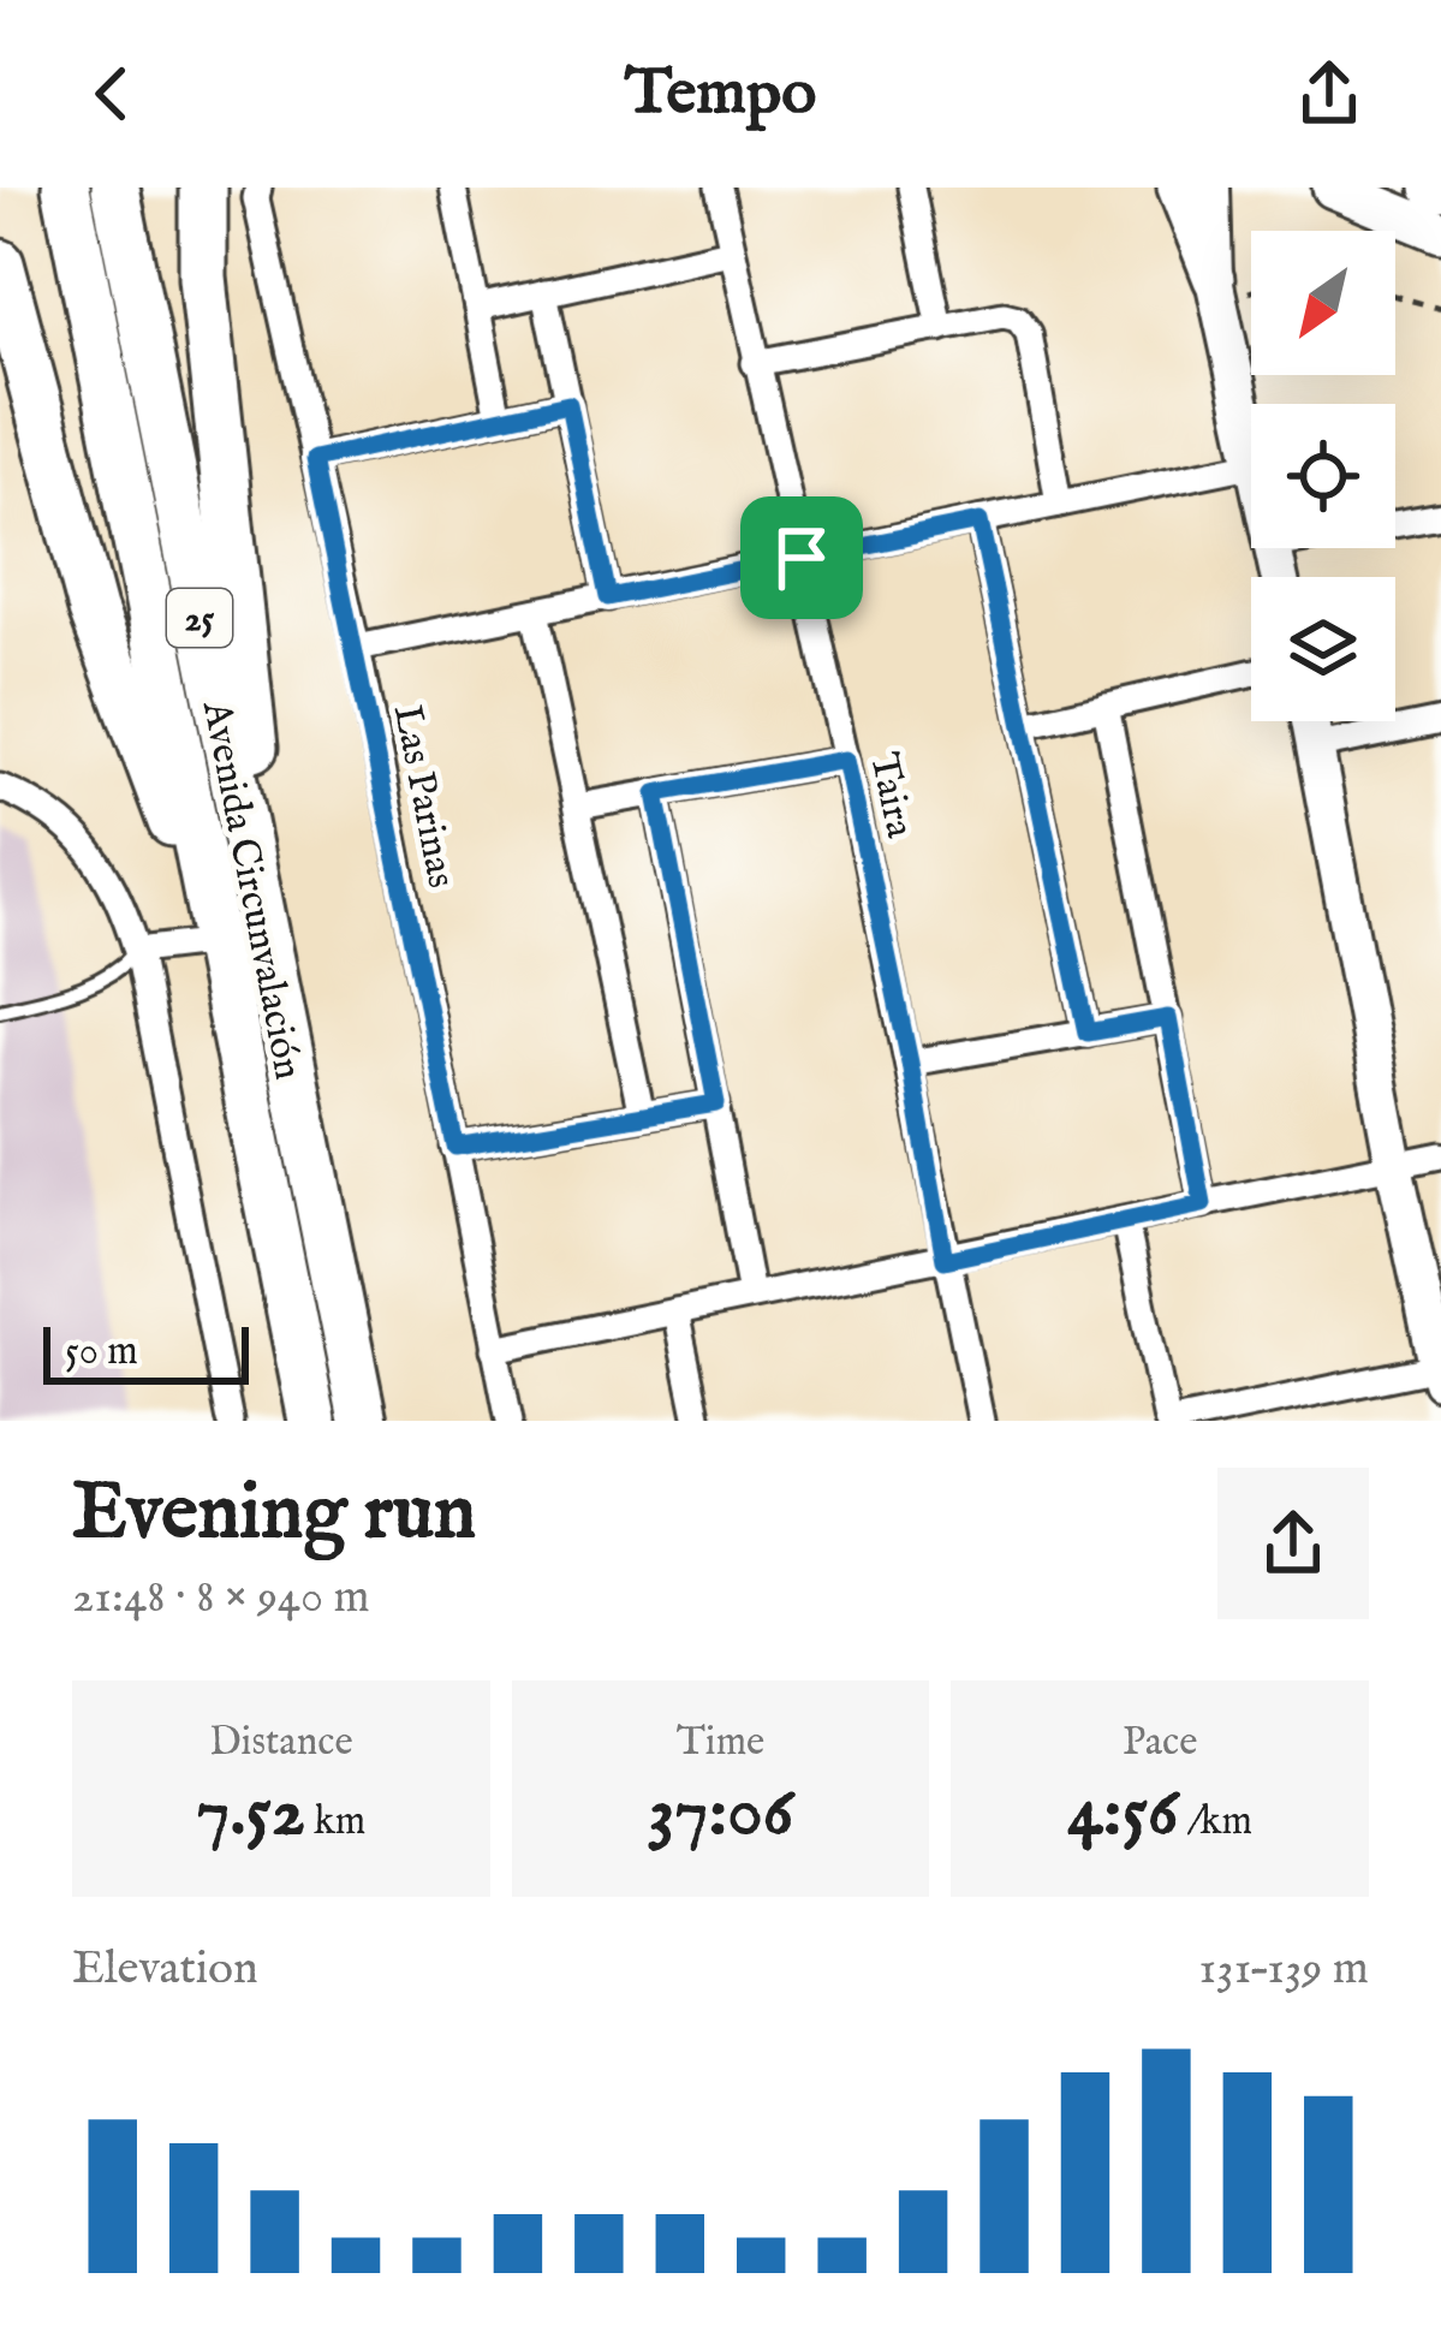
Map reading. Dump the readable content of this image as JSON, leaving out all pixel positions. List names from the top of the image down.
{
  "streets": {
    "highway": ["25", "Avenida Circunvalación"],
    "street": ["Taira", "Las Parinas"]
  },
  "scale_bar": "50 m",
  "north": "bottom left",
  "page": {
    "header": "Tempo",
    "scale": "50 m",
    "heading": ["Evening run", "21:48 · 8 × 940 m"],
    "stats": [
      ["Distance", "7.52 km"],
      ["Time", "37:06"],
      ["Pace", "4:56 /km"]
    ],
    "chart": ["Elevation", "131–139 m"]
  }
}
